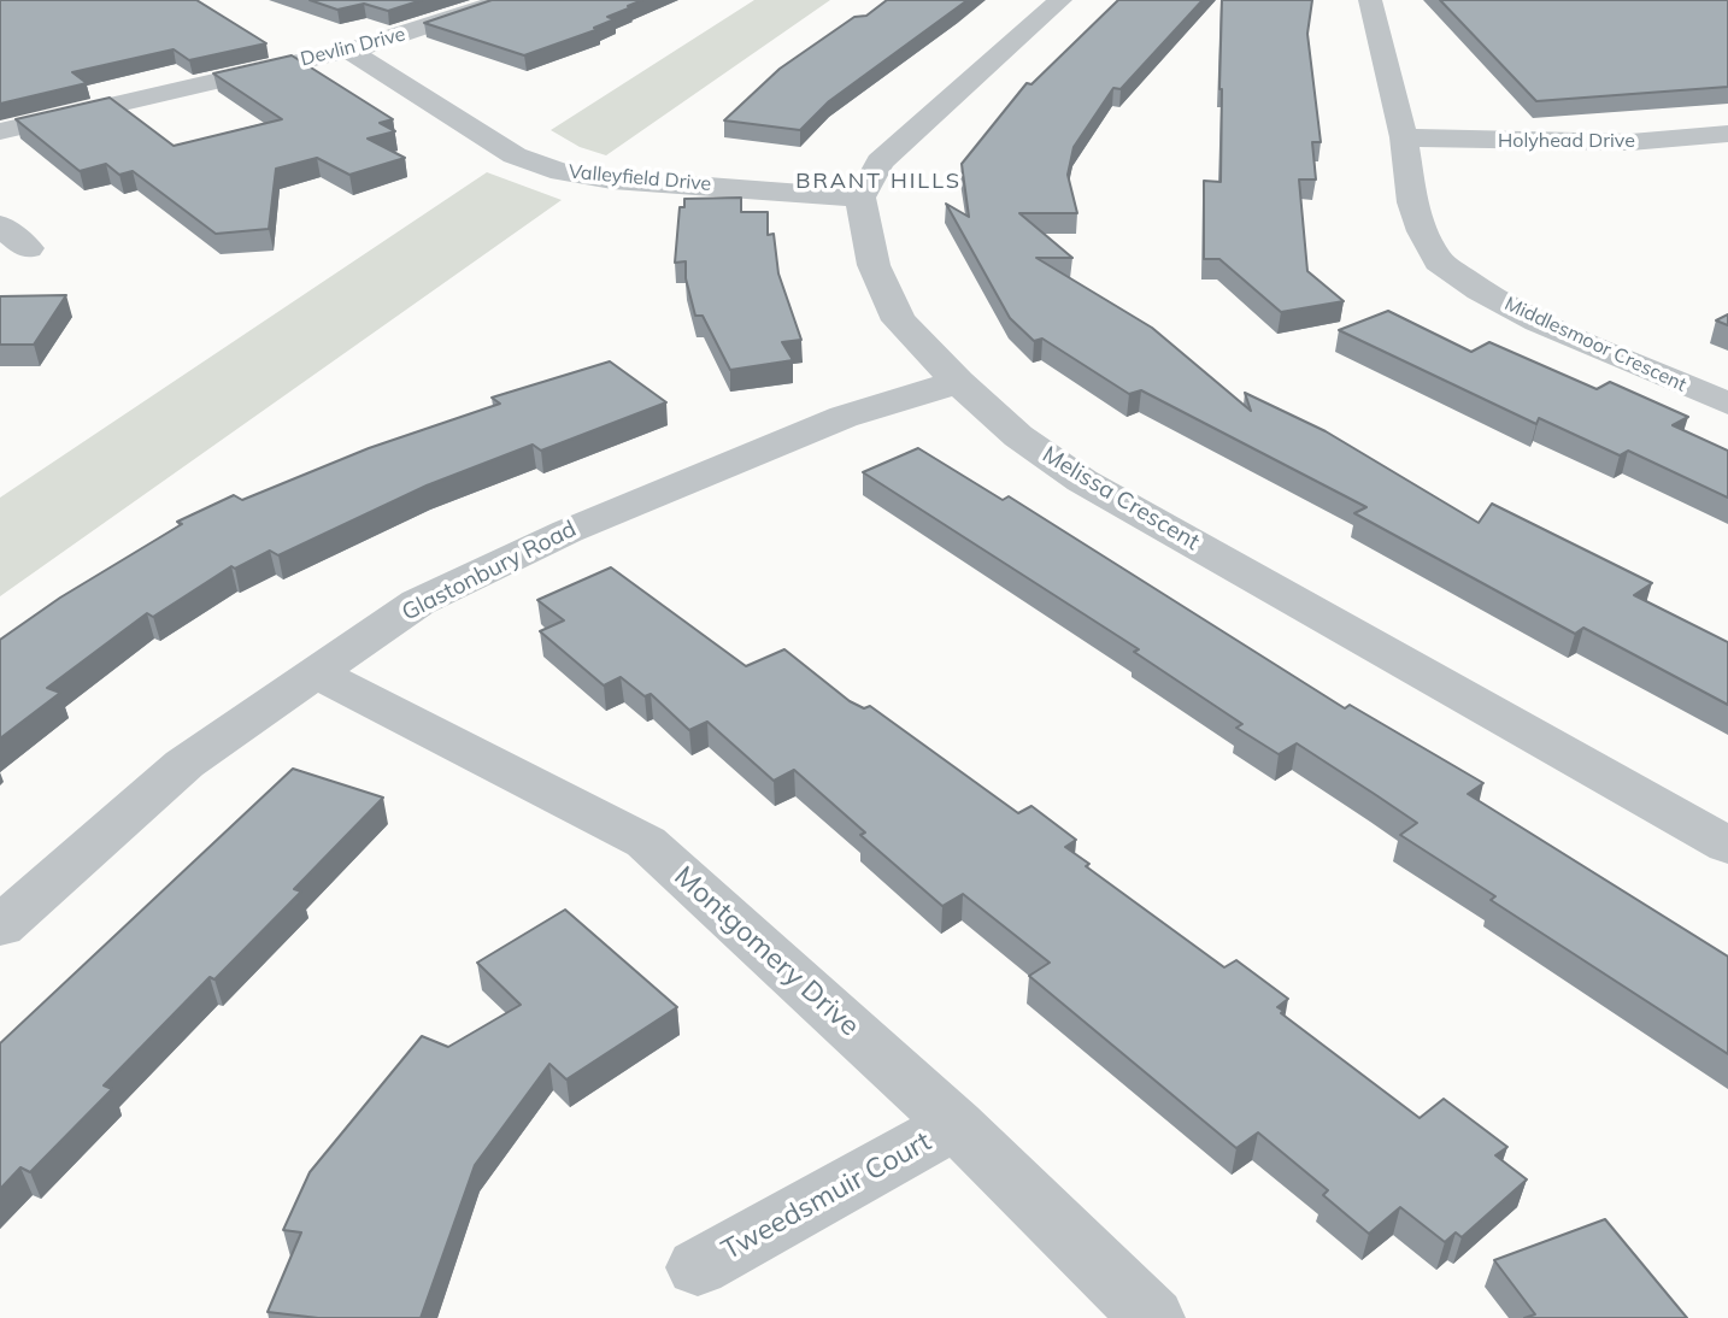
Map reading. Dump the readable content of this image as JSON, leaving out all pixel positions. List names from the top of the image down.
{
  "streets": {
    "street": [
      "Devlin Drive",
      "Holyhead Drive",
      "Valleyfield Drive",
      "Middlesmoor Crescent",
      "Melissa Crescent",
      "Glastonbury Road",
      "Montgomery Drive",
      "Tweedsmuir Court"
    ]
  },
  "crossings": [
    ["Devlin Drive", "Valleyfield Drive"],
    ["Holyhead Drive", "Middlesmoor Crescent"],
    ["Valleyfield Drive", "Melissa Crescent"],
    ["Melissa Crescent", "Glastonbury Road"],
    ["Glastonbury Road", "Montgomery Drive"],
    ["Montgomery Drive", "Tweedsmuir Court"]
  ],
  "districts": ["BRANT HILLS"]
}
